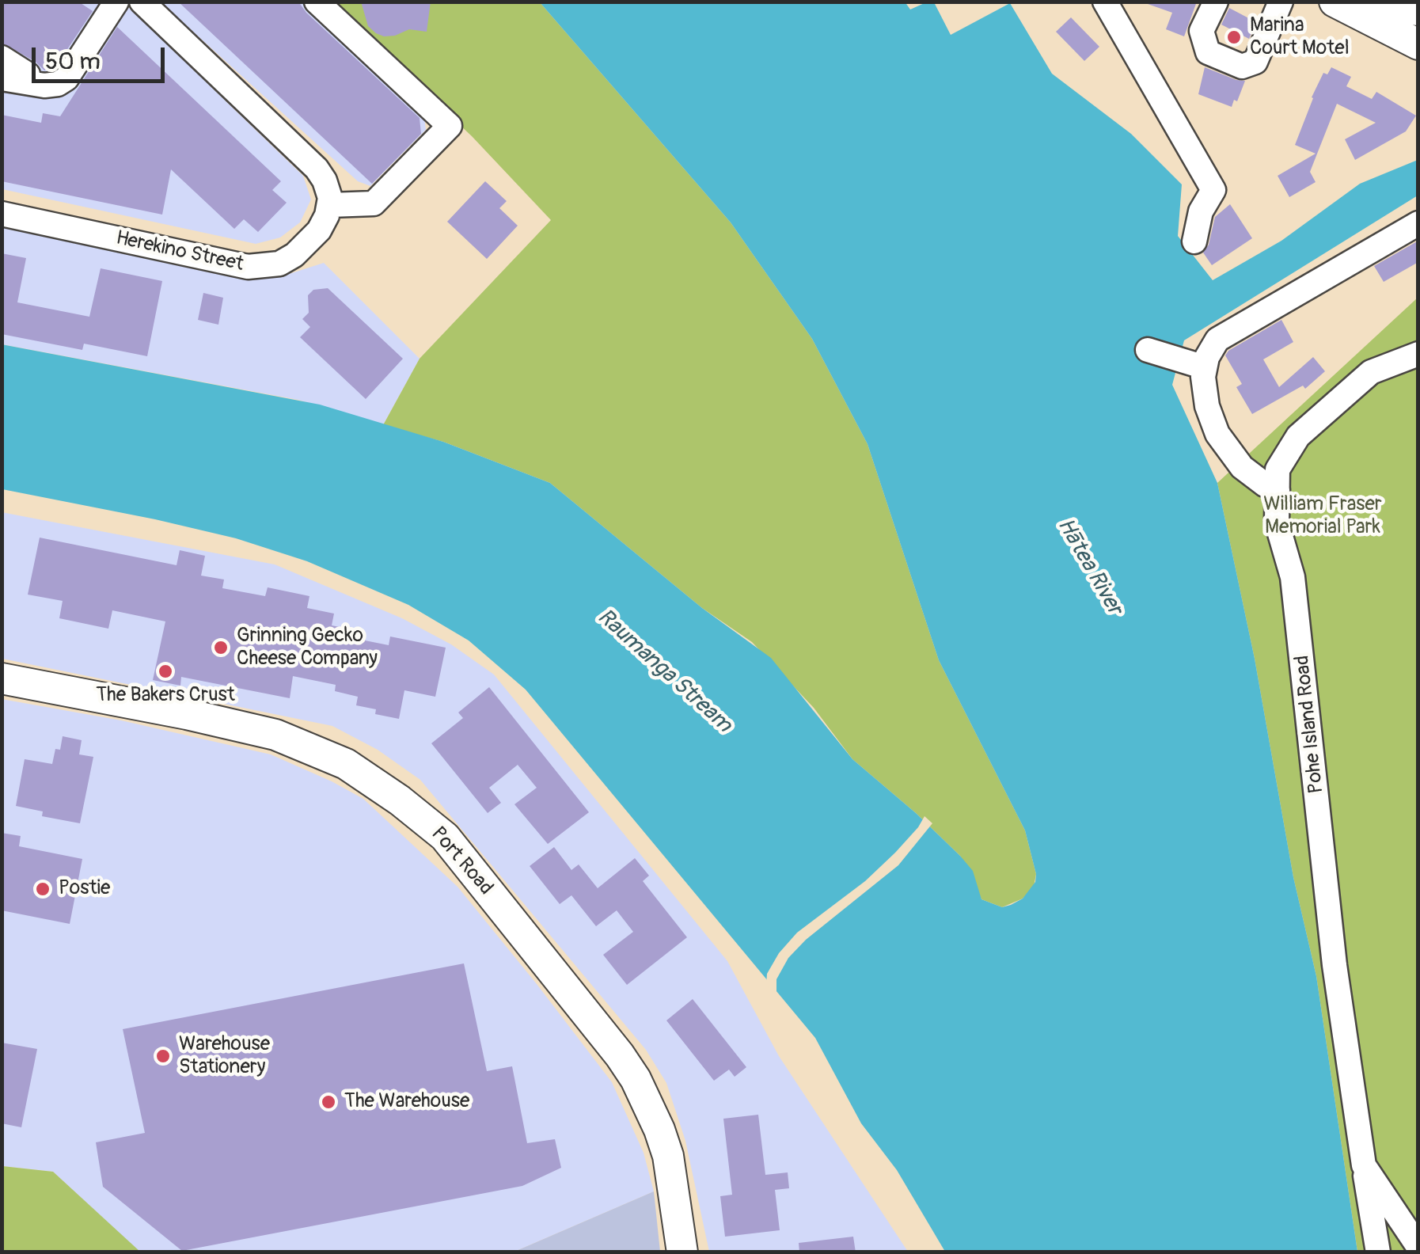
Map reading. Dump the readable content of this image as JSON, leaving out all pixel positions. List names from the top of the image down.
{
  "streets": {
    "main road": ["Port Road"],
    "street": ["Herekino Street", "Pohe Island Road"]
  },
  "water": ["Hātea River", "Raumanga Stream"],
  "parks": ["William Fraser Memorial Park"],
  "places": [
    "Marina Court Motel",
    "Grinning Gecko Cheese Company",
    "The Bakers Crust",
    "Postie",
    "Warehouse Stationery",
    "The Warehouse"
  ],
  "scale_bar": "50 m"
}
